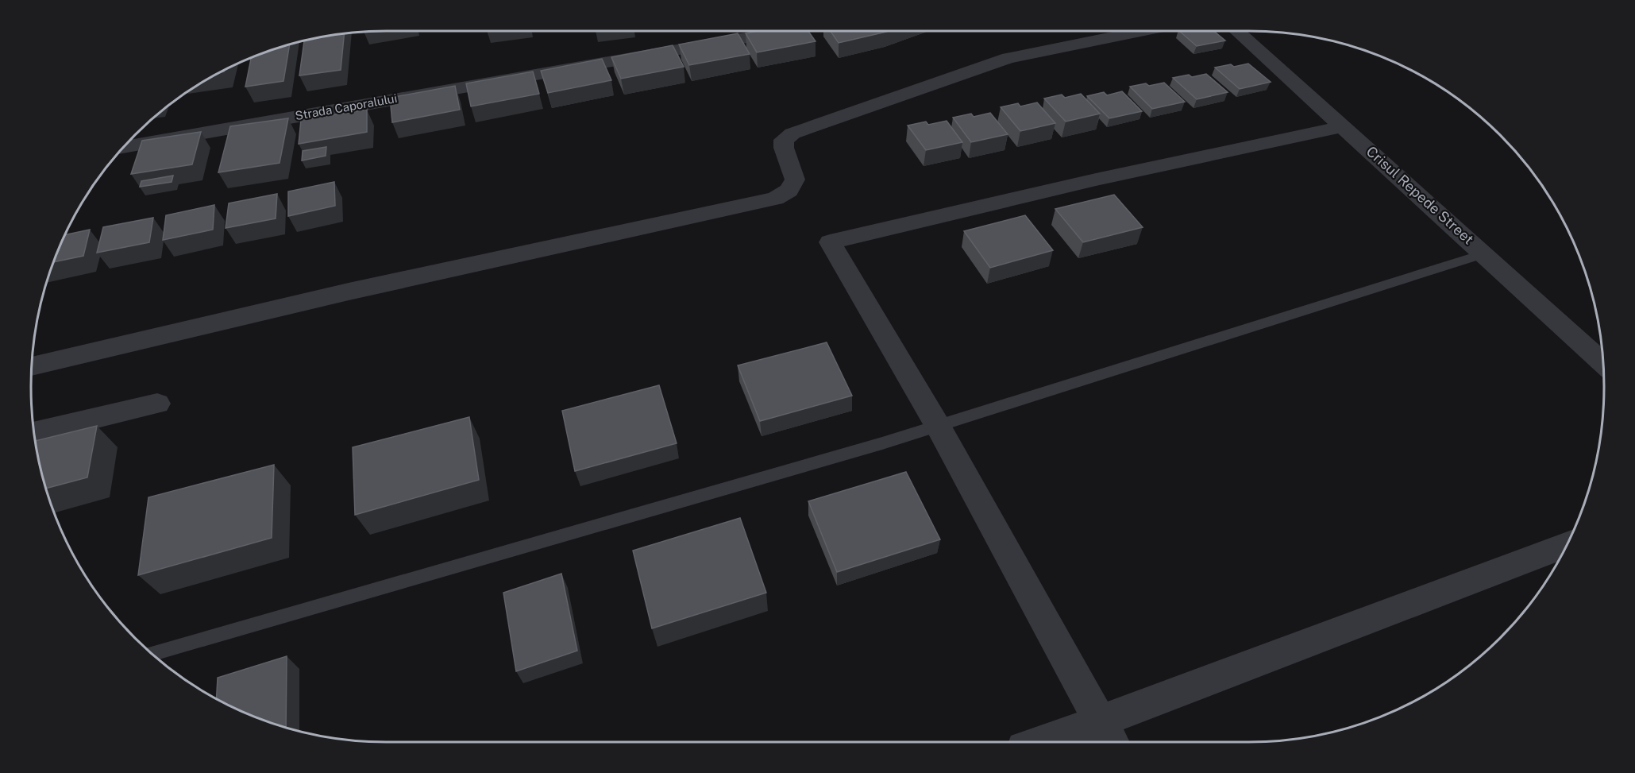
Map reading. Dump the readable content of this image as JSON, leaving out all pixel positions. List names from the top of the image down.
{
  "streets": {
    "street": ["Strada Caporalului", "Crisul Repede Street"]
  }
}
